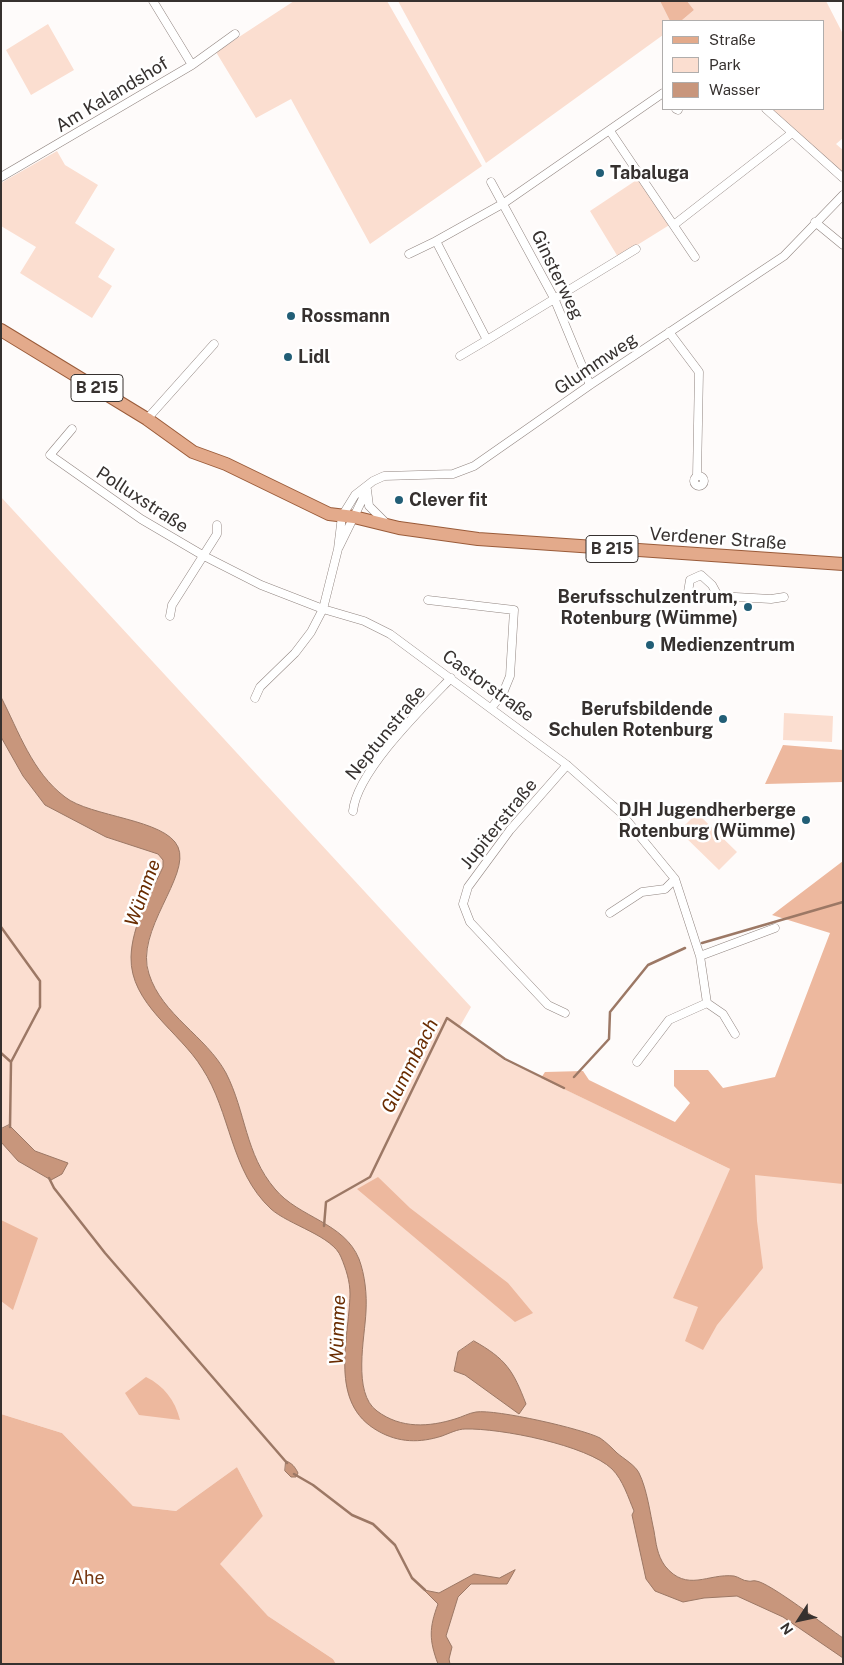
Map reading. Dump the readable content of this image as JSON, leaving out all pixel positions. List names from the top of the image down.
{
  "streets": {
    "main road": ["B 215", "Verdener Straße"],
    "street": [
      "Am Kalandshof",
      "Ginsterweg",
      "Glummweg",
      "Polluxstraße",
      "Castorstraße",
      "Neptunstraße",
      "Jupiterstraße"
    ]
  },
  "crossings": [
    ["Ginsterweg", "Glummweg"],
    ["Glummweg", "Verdener Straße"],
    ["Polluxstraße", "Castorstraße"],
    ["Castorstraße", "Neptunstraße"],
    ["Castorstraße", "Jupiterstraße"]
  ],
  "water": ["Wümme", "Glummbach"],
  "parks": ["Ahe"],
  "places": [
    "Tabaluga",
    "Rossmann",
    "Lidl",
    "Clever fit",
    "Berufsschulzentrum, Rotenburg (Wümme)",
    "Medienzentrum",
    "Berufsbildende Schulen Rotenburg",
    "DJH Jugendherberge Rotenburg (Wümme)"
  ],
  "legend": ["Straße", "Park", "Wasser"],
  "north": "bottom left"
}
